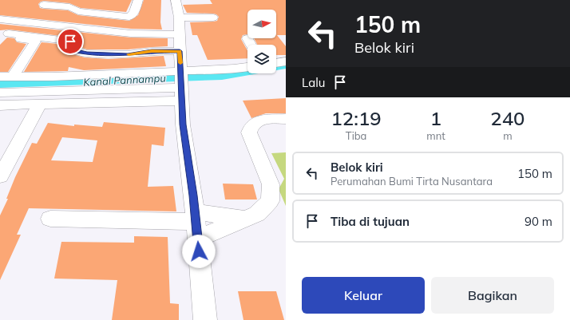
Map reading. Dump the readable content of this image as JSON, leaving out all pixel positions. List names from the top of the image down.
{
  "water": ["Kanal Pannampu"],
  "north": "right",
  "page": {
    "turn": ["150 m", "Belok kiri"],
    "then": "Lalu",
    "eta": [
      "12:19",
      "Tiba",
      "1",
      "mnt",
      "240",
      "m"
    ],
    "list": [
      {
        "name": "Belok kiri",
        "note": "Perumahan Bumi Tirta Nusantara",
        "value": "150 m"
      },
      {
        "name": "Tiba di tujuan",
        "value": "90 m"
      }
    ],
    "buttons": ["Keluar", "Bagikan"]
  }
}
